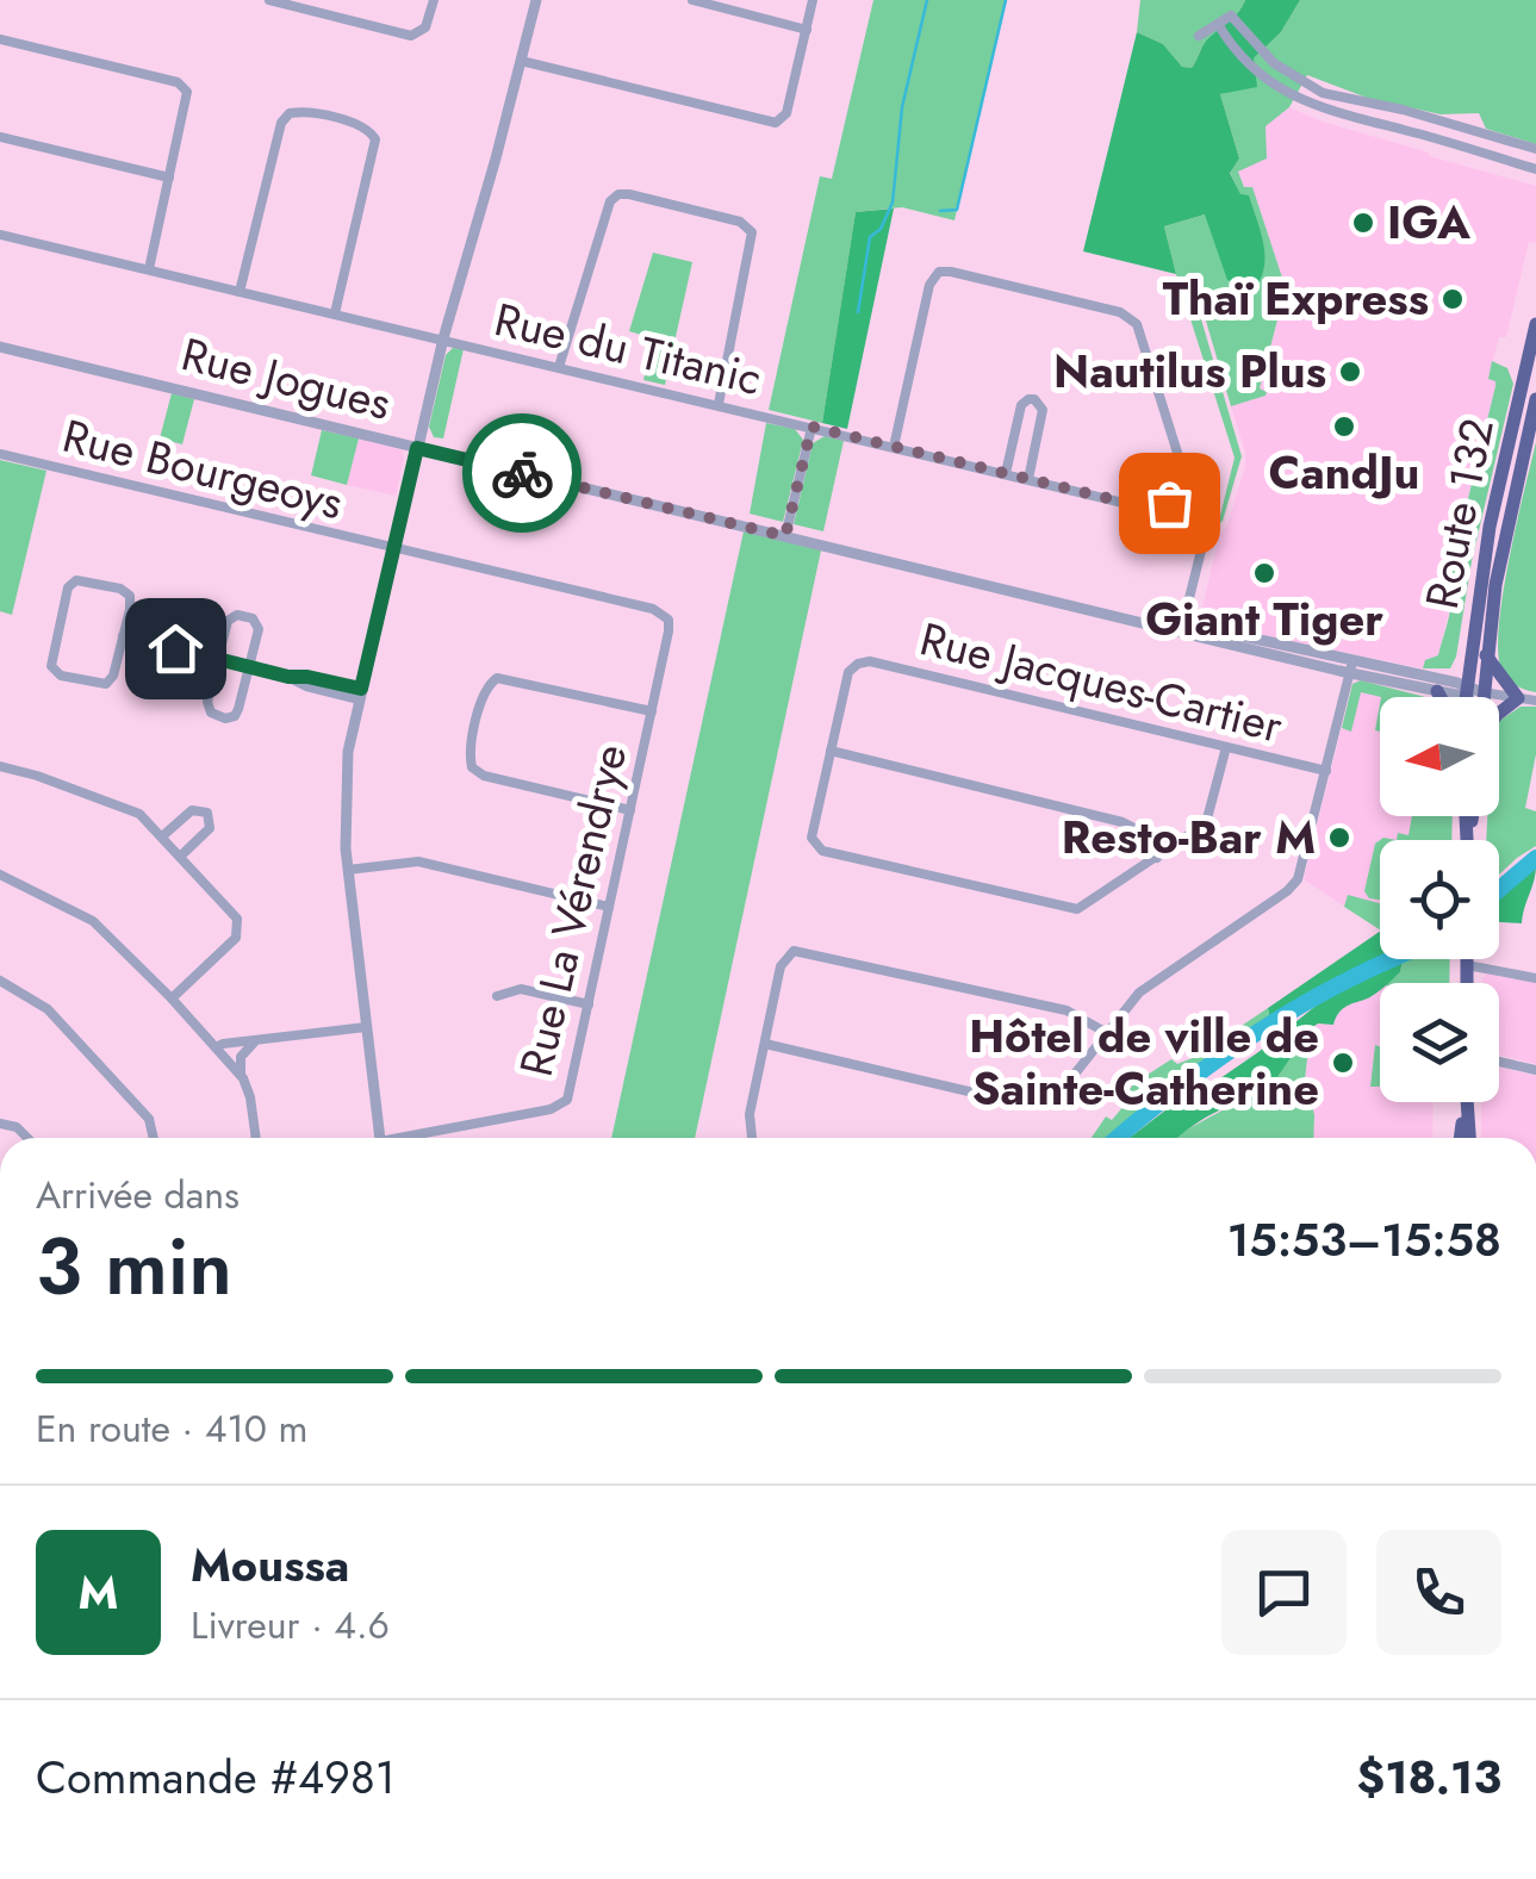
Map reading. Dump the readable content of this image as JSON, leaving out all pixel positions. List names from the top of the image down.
{
  "streets": {
    "highway": ["Route 132"],
    "street": [
      "Rue du Titanic",
      "Rue Jogues",
      "Rue Bourgeoys",
      "Rue Jacques-Cartier",
      "Rue La Vérendrye"
    ]
  },
  "crossings": [
    ["Rue Jogues", "Route 132"],
    ["Rue Bourgeoys", "Rue La Vérendrye"]
  ],
  "places": [
    "IGA",
    "Thaï Express",
    "Nautilus Plus",
    "CandJu",
    "Giant Tiger",
    "Resto-Bar M",
    "Hôtel de ville de Sainte-Catherine"
  ],
  "north": "left",
  "page": {
    "heading": ["3 min", "Arrivée dans", "15:53–15:58"],
    "panel": [
      "Moussa",
      "Livreur · 4.6",
      "Commande #4981",
      "$18.13"
    ],
    "bar": "En route · 410 m",
    "round": "M"
  }
}
